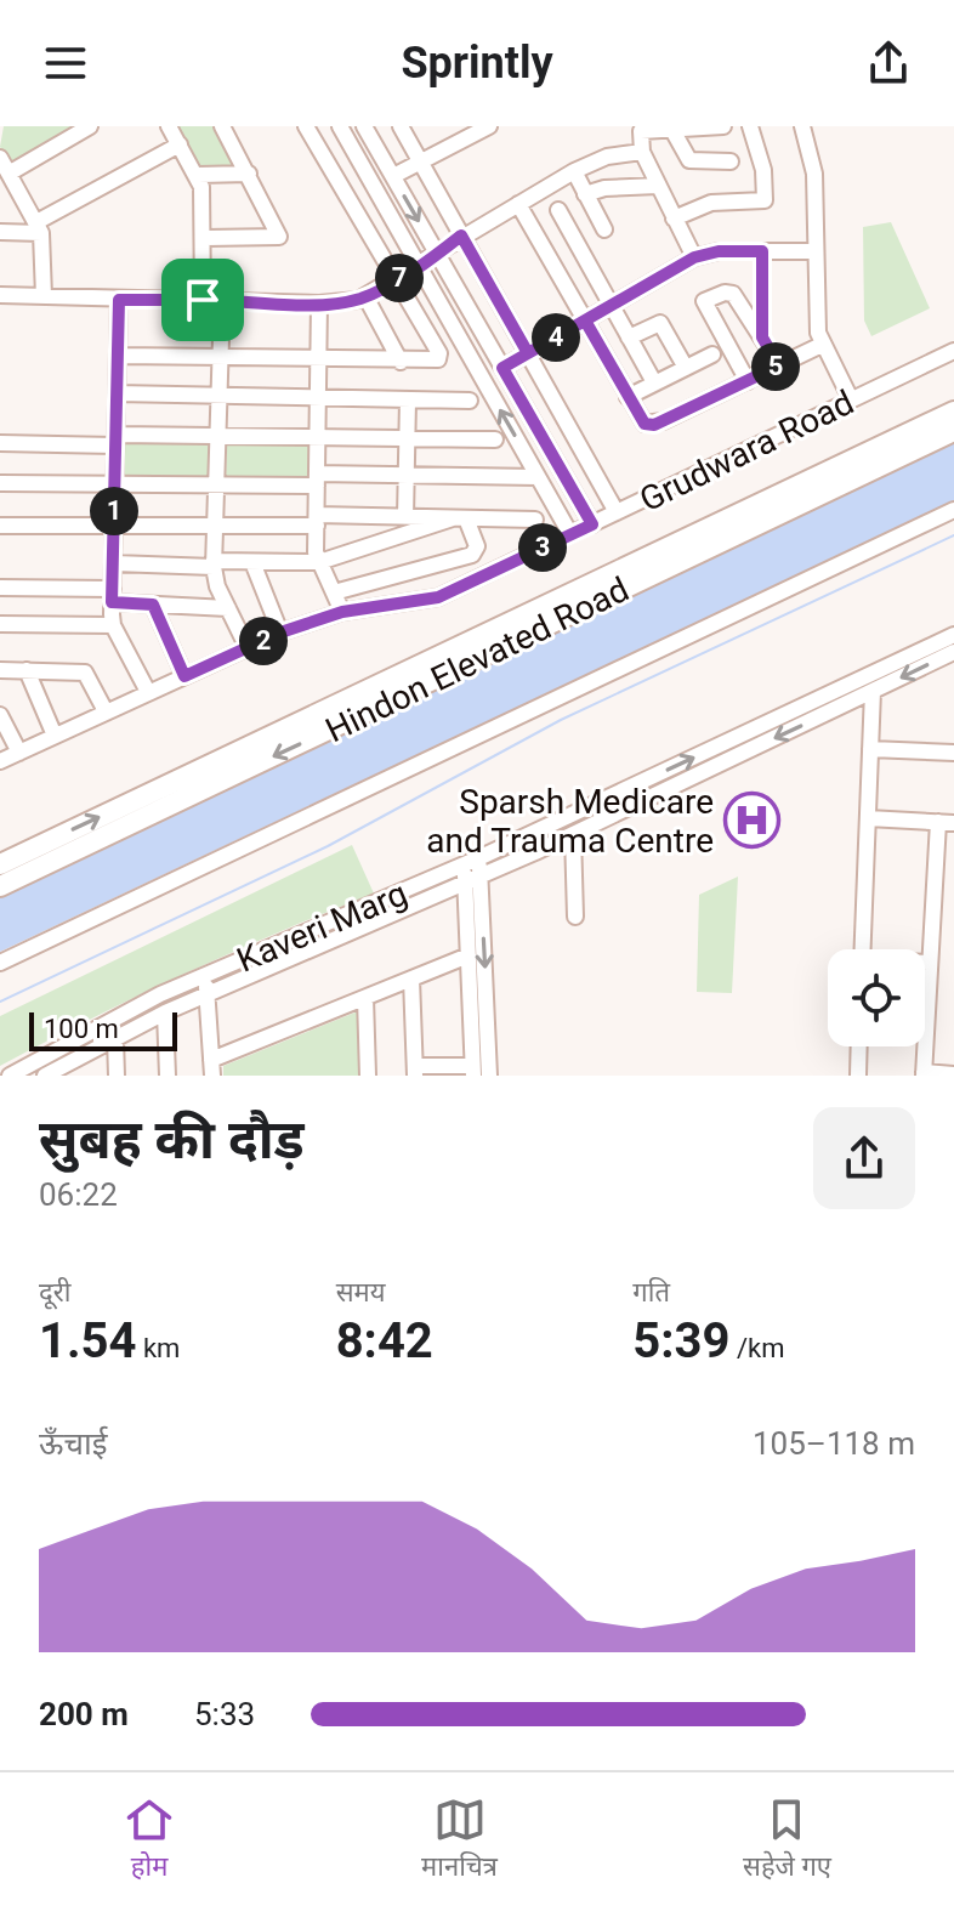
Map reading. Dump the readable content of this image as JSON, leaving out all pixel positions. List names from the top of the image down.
{
  "streets": {
    "highway": ["Hindon Elevated Road"],
    "street": ["Grudwara Road", "Kaveri Marg"]
  },
  "places": {
    "hospital": ["Sparsh Medicare and Trauma Centre"]
  },
  "scale_bar": "100 m",
  "page": {
    "header": "Sprintly",
    "pins": [
      "7",
      "4",
      "5",
      "1",
      "3",
      "2"
    ],
    "scale": "100 m",
    "heading": ["सुबह की दौड़", "06:22"],
    "stats": [
      ["दूरी", "1.54 km"],
      ["समय", "8:42"],
      ["गति", "5:39 /km"]
    ],
    "chart": ["ऊँचाई", "105–118 m"],
    "list": [
      {
        "name": "200 m",
        "note": "5:33"
      }
    ],
    "tabs": ["होम", "मानचित्र", "सहेजे गए"]
  }
}
